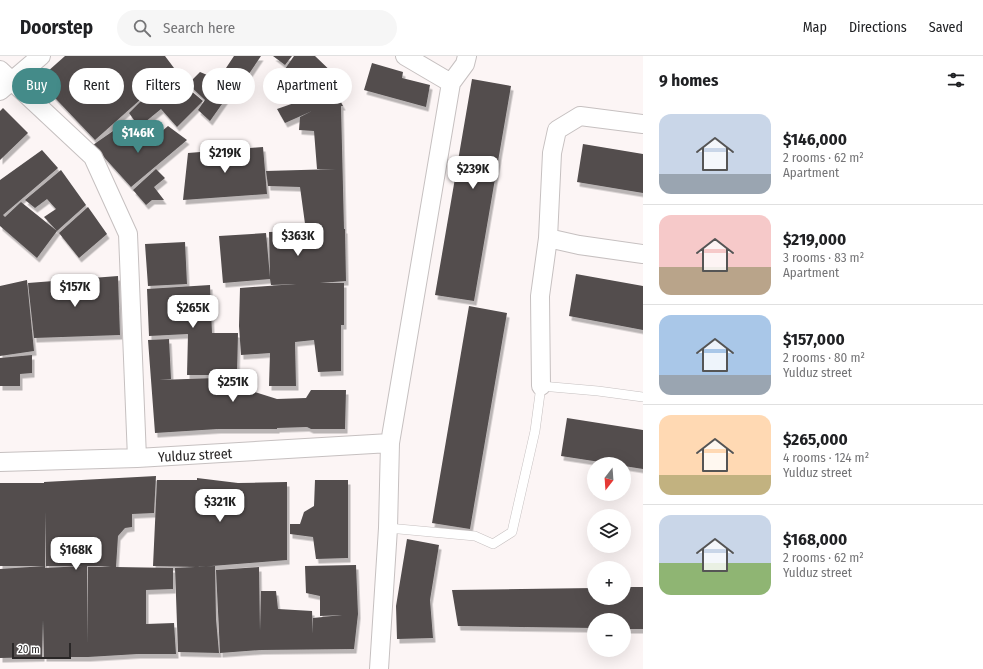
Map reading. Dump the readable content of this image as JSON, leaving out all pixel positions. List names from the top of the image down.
{
  "streets": {
    "street": ["Yulduz street"]
  },
  "scale_bar": "20 m",
  "north": "bottom",
  "page": {
    "header": "Doorstep",
    "search": "Search here",
    "nav": ["Map", "Directions", "Saved"],
    "heading": "9 homes",
    "chip": [
      "Buy",
      "Rent",
      "Filters",
      "New",
      "Apartment"
    ],
    "list": [
      {
        "name": "$146,000",
        "note": "2 rooms · 62 m² · Apartment"
      },
      {
        "name": "$219,000",
        "note": "3 rooms · 83 m² · Apartment"
      },
      {
        "name": "$157,000",
        "note": "2 rooms · 80 m² · Yulduz street"
      },
      {
        "name": "$265,000",
        "note": "4 rooms · 124 m² · Yulduz street"
      },
      {
        "name": "$168,000",
        "note": "2 rooms · 62 m² · Yulduz street"
      }
    ],
    "price": [
      "$146K",
      "$219K",
      "$239K",
      "$363K",
      "$157K",
      "$265K",
      "$251K",
      "$321K",
      "$168K"
    ],
    "map_buttons": ["+", "−"],
    "scale": "20 m"
  }
}
